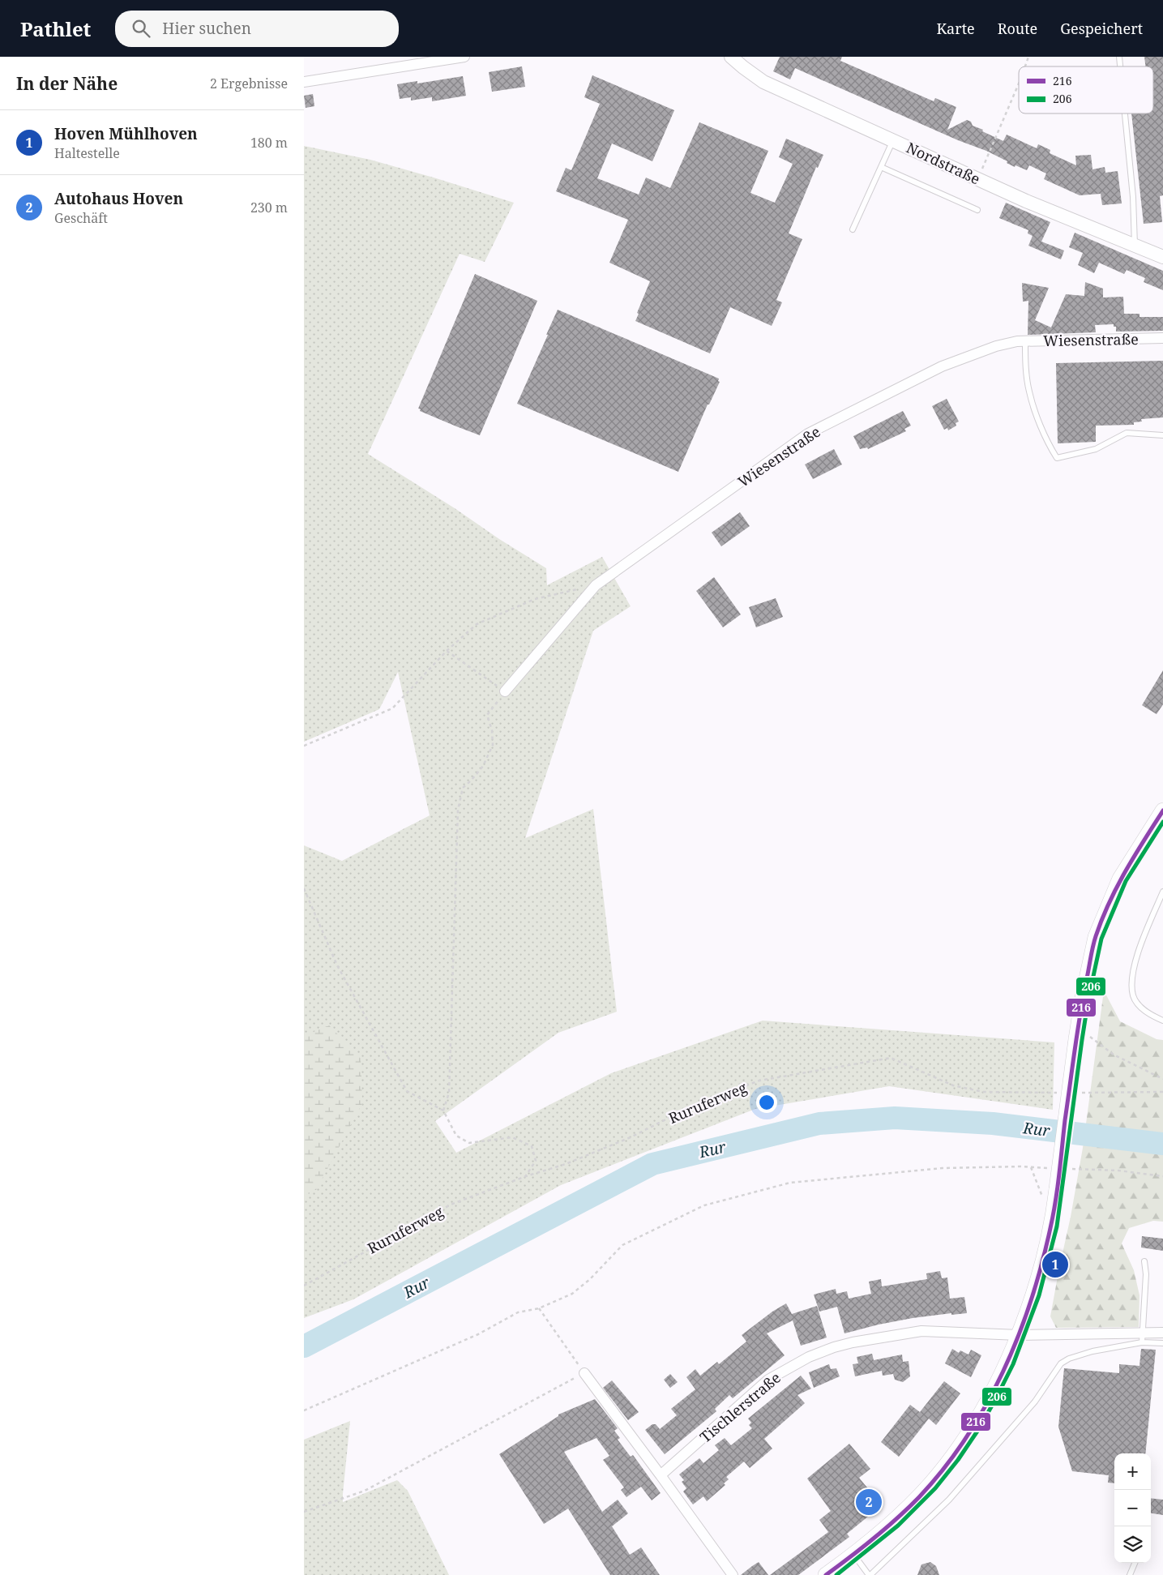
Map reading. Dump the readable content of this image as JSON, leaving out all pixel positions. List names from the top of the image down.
{
  "streets": {
    "street": ["Nordstraße", "Wiesenstraße", "Tischlerstraße"],
    "path": ["Ruruferweg"]
  },
  "water": ["Rur"],
  "lines": ["transit line 216", "transit line 206"],
  "legend": ["216", "206"],
  "page": {
    "header": "Pathlet",
    "search": "Hier suchen",
    "nav": ["Karte", "Route", "Gespeichert"],
    "heading": ["In der Nähe", "2 Ergebnisse"],
    "list": [
      {
        "mark": "1",
        "name": "Hoven Mühlhoven",
        "note": "Haltestelle",
        "value": "180 m"
      },
      {
        "mark": "2",
        "name": "Autohaus Hoven",
        "note": "Geschäft",
        "value": "230 m"
      }
    ],
    "pins": ["1", "2"],
    "map_buttons": ["+", "−"]
  }
}
